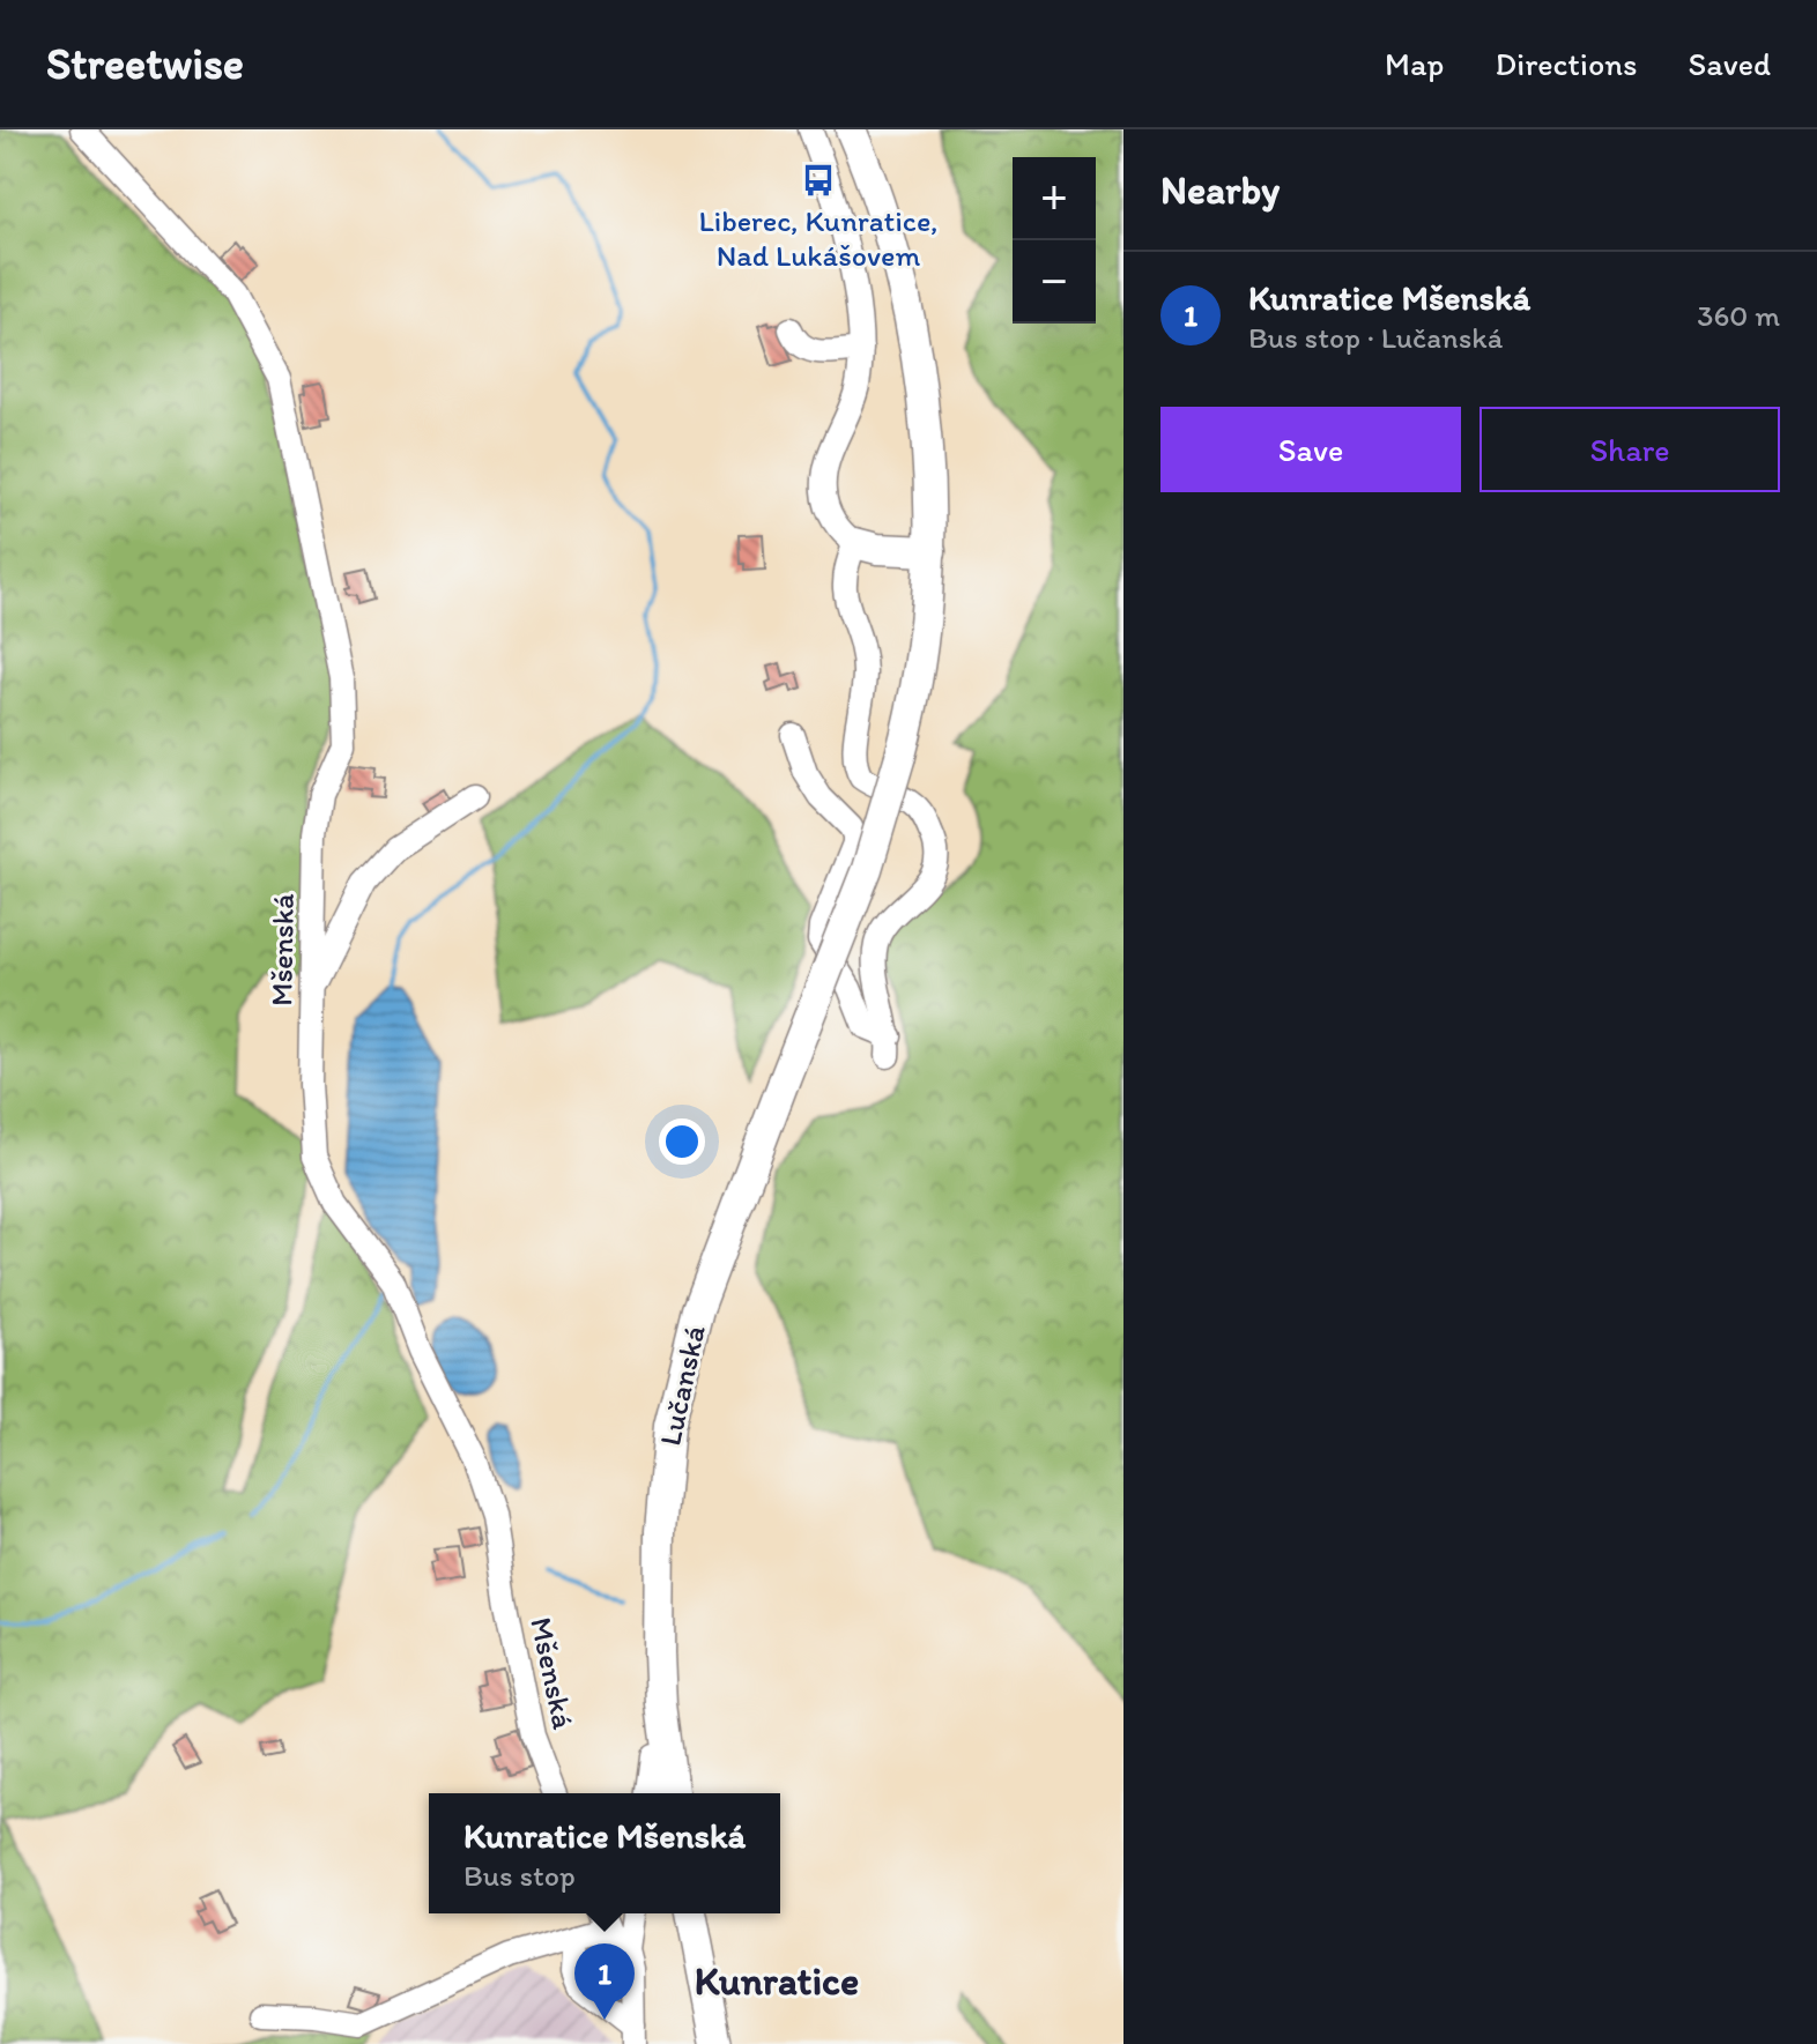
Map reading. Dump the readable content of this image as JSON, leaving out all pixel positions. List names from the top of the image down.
{
  "streets": {
    "main road": ["Lučanská"],
    "street": ["Mšenská"]
  },
  "districts": ["Kunratice"],
  "places": {
    "bus stop": ["Liberec, Kunratice, Nad Lukášovem"]
  },
  "page": {
    "header": "Streetwise",
    "nav": ["Map", "Directions", "Saved"],
    "heading": "Nearby",
    "map_buttons": ["+", "−"],
    "list": [
      {
        "mark": "1",
        "name": "Kunratice Mšenská",
        "note": "Bus stop · Lučanská",
        "value": "360 m"
      }
    ],
    "buttons": ["Save", "Share"],
    "popup": ["Kunratice Mšenská", "Bus stop"],
    "pins": "1"
  }
}
